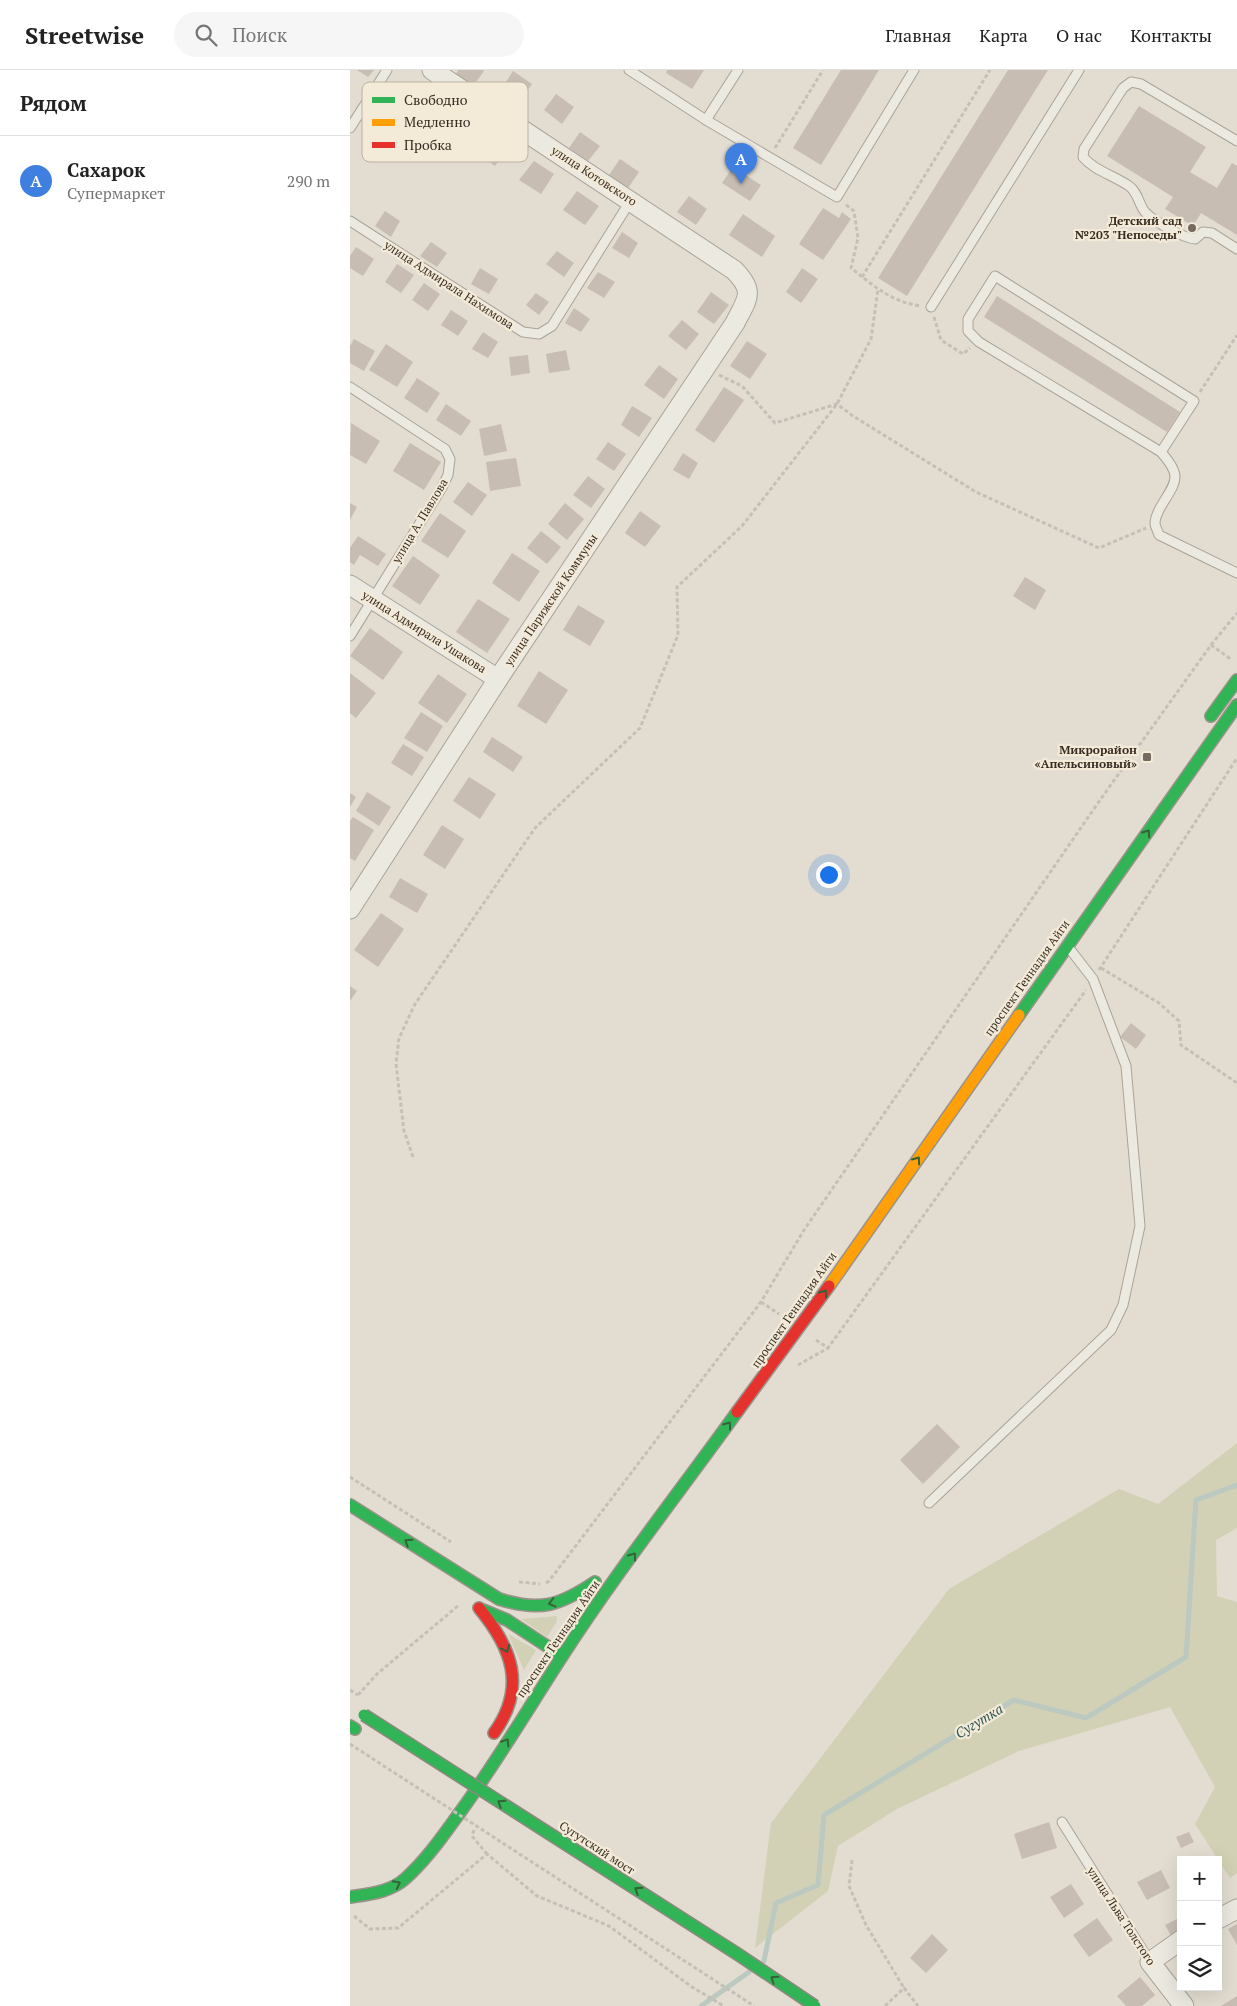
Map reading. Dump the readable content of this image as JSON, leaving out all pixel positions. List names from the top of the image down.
{
  "streets": {
    "main road": ["проспект Геннадия Айги", "Сугутский мост"],
    "street": [
      "улица Котовского",
      "улица Парижской Коммуны",
      "улица Адмирала Ушакова",
      "улица Льва Толстого"
    ],
    "lane": ["улица Адмирала Нахимова", "улица А. Павлова"]
  },
  "crossings": [
    ["улица Котовского", "улица Адмирала Нахимова"],
    ["улица Котовского", "улица Парижской Коммуны"],
    ["улица А. Павлова", "улица Адмирала Ушакова"],
    ["улица Парижской Коммуны", "улица Адмирала Ушакова"]
  ],
  "one_way": ["Сугутский мост"],
  "water": ["Сугутка"],
  "places": {
    "other": ["Детский сад №203 \"Непоседы\""],
    "transit": ["Микрорайон «Апельсиновый»"]
  },
  "legend": ["Свободно", "Медленно", "Пробка"],
  "page": {
    "header": "Streetwise",
    "search": "Поиск",
    "nav": [
      "Главная",
      "Карта",
      "О нас",
      "Контакты"
    ],
    "heading": "Рядом",
    "list": [
      {
        "mark": "A",
        "name": "Сахарок",
        "note": "Супермаркет",
        "value": "290 m"
      }
    ],
    "pins": "A",
    "map_buttons": ["+", "−"]
  }
}
